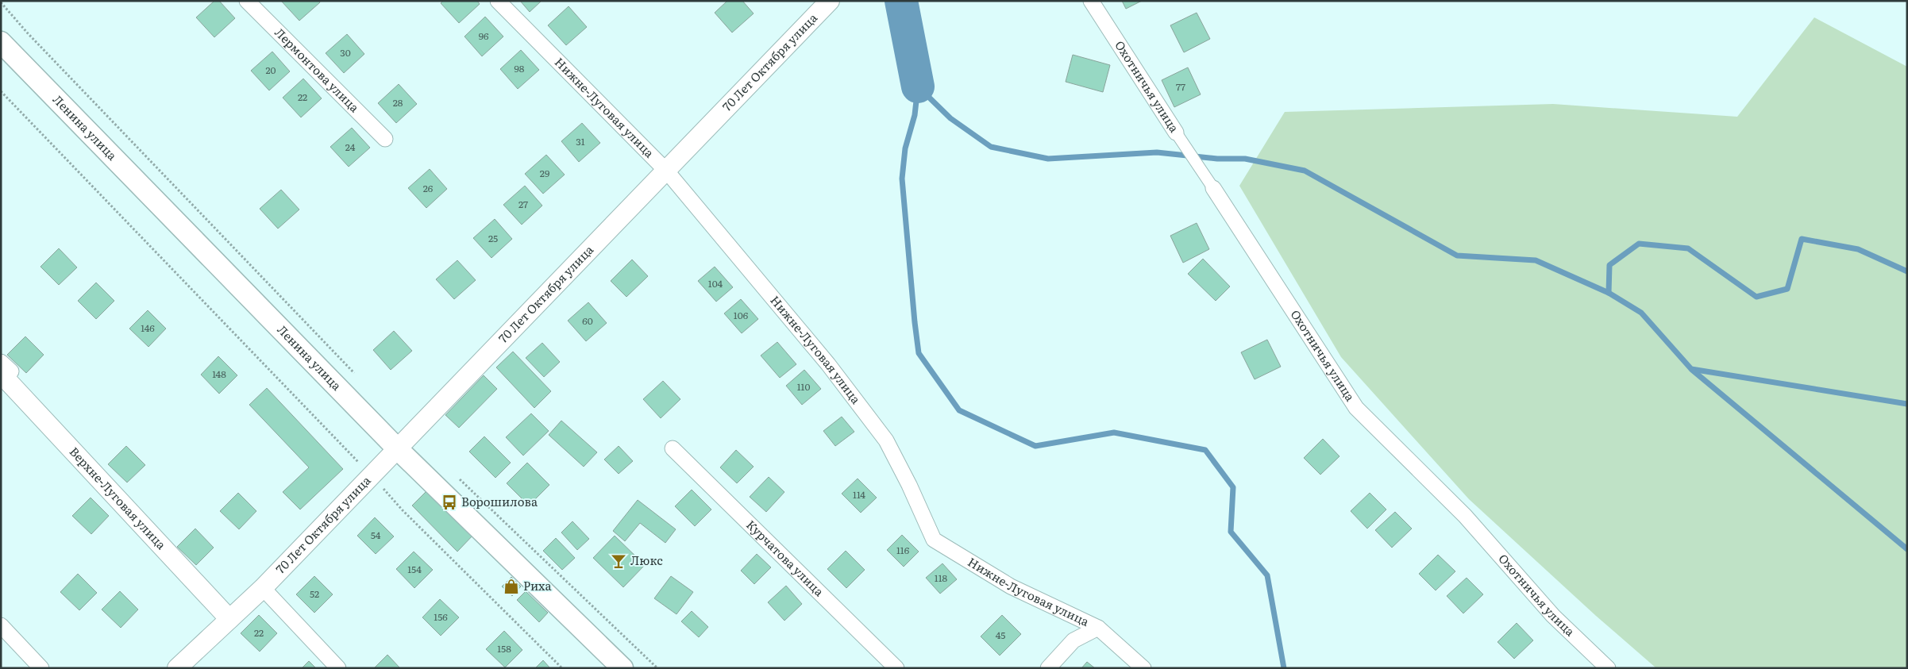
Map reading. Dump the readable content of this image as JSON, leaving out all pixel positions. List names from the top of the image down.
{
  "streets": {
    "main road": ["Ленина улица"],
    "street": [
      "70 Лет Октября улица",
      "Лермонтова улица",
      "Охотничья улица",
      "Нижне-Луговая улица",
      "Верхне-Луговая улица",
      "Курчатова улица"
    ]
  },
  "crossings": [
    ["70 Лет Октября улица", "Нижне-Луговая улица"],
    ["70 Лет Октября улица", "Ленина улица"],
    ["70 Лет Октября улица", "Верхне-Луговая улица"]
  ],
  "places": {
    "bus stop": ["Ворошилова"],
    "bar": ["Люкс"],
    "shop": ["Риха"]
  },
  "house_numbers": [
    "96",
    "30",
    "98",
    "20",
    "77",
    "22",
    "28",
    "31",
    "24",
    "29",
    "26",
    "27",
    "25",
    "104",
    "106",
    "60",
    "146",
    "148",
    "110",
    "114",
    "54",
    "116",
    "154",
    "118",
    "52",
    "156",
    "22",
    "45",
    "158"
  ]
}
